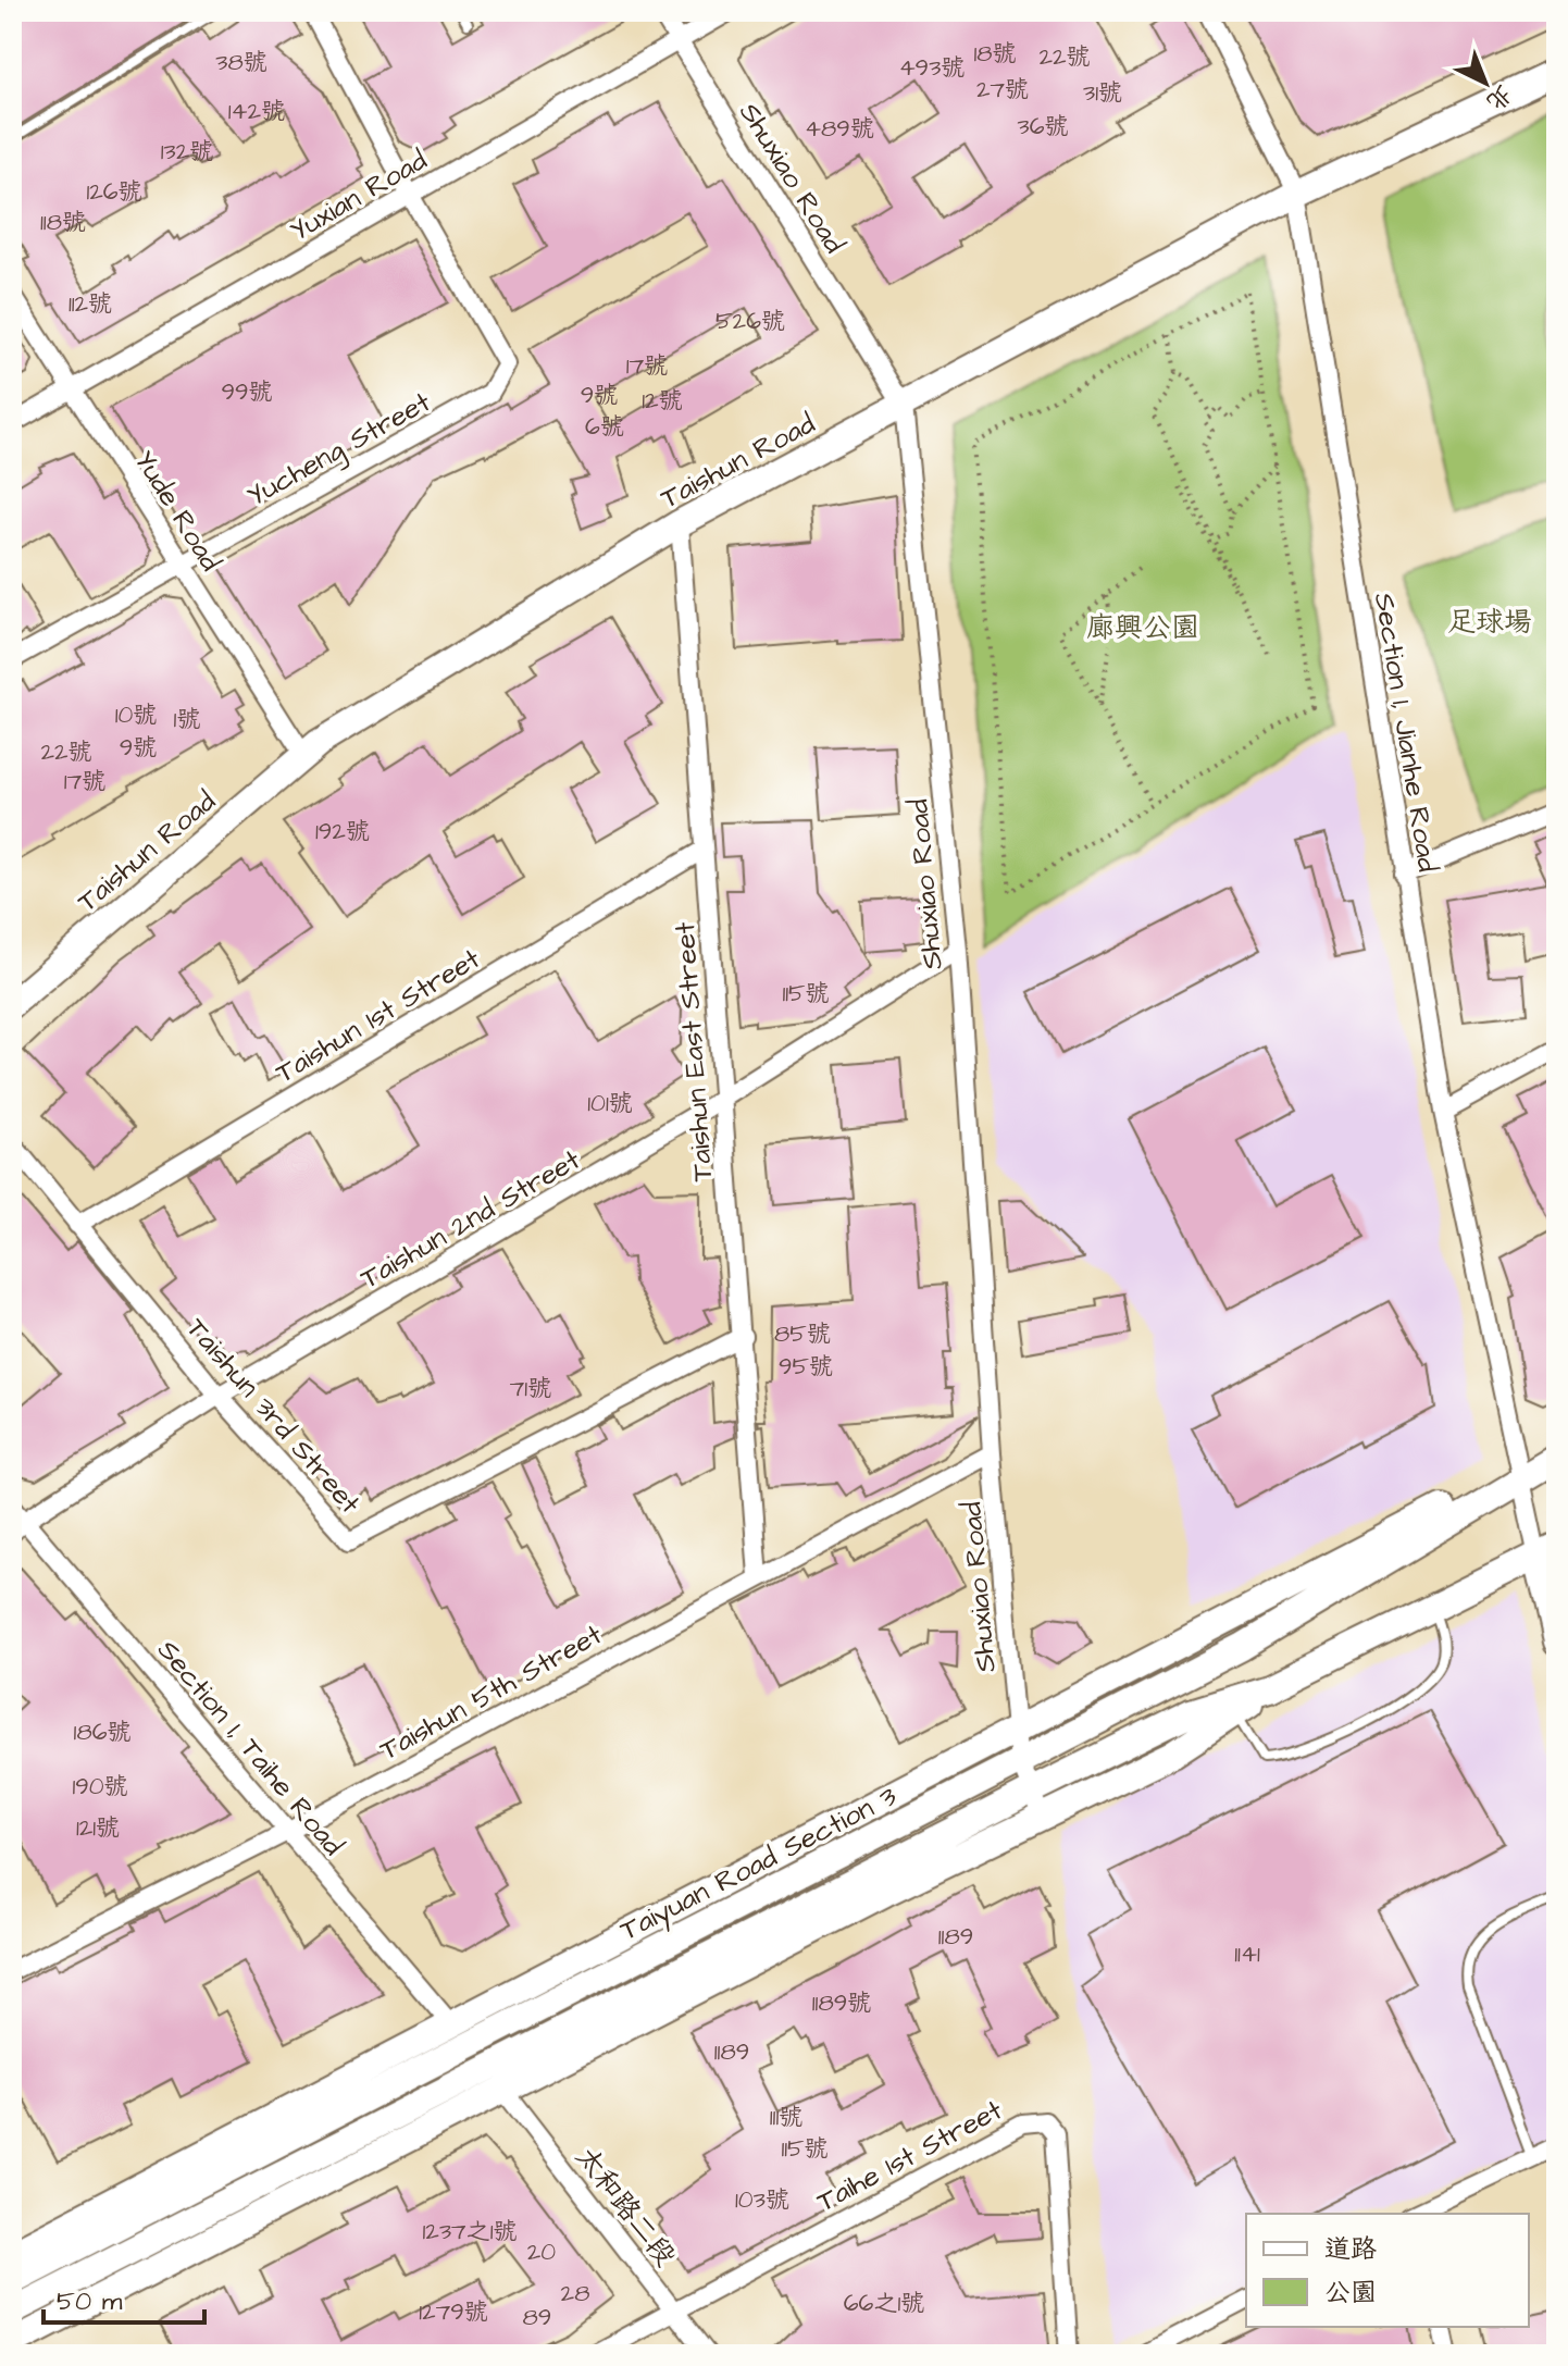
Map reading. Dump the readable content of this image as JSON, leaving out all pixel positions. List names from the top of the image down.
{
  "streets": {
    "main road": ["Taishun Road", "Taiyuan Road Section 3"],
    "street": [
      "Shuxiao Road",
      "Yuxian Road",
      "Yucheng Street",
      "Yude Road",
      "Section 1, Jianhe Road",
      "Taishun 1st Street",
      "Taishun East Street",
      "Taishun 2nd Street",
      "Taishun 3rd Street",
      "Taishun 5th Street",
      "Section 1, Taihe Road",
      "Taihe 1st Street",
      "太和路二段"
    ]
  },
  "crossings": [
    ["Shuxiao Road", "Yuxian Road"],
    ["Shuxiao Road", "Taishun Road"],
    ["Shuxiao Road", "Taishun 2nd Street"],
    ["Shuxiao Road", "Taishun 5th Street"],
    ["Shuxiao Road", "Taiyuan Road Section 3"],
    ["Yuxian Road", "Yucheng Street"],
    ["Yuxian Road", "Yude Road"],
    ["Yucheng Street", "Yude Road"],
    ["Taishun Road", "Yude Road"],
    ["Taishun Road", "Section 1, Jianhe Road"],
    ["Taishun Road", "Taishun East Street"],
    ["Section 1, Jianhe Road", "Taiyuan Road Section 3"],
    ["Taishun 1st Street", "Taishun East Street"],
    ["Taishun 1st Street", "Taishun 3rd Street"],
    ["Taishun East Street", "Taishun 2nd Street"],
    ["Taishun East Street", "Taishun 3rd Street"],
    ["Taishun East Street", "Taishun 5th Street"],
    ["Taishun 2nd Street", "Taishun 3rd Street"],
    ["Taishun 2nd Street", "Section 1, Taihe Road"],
    ["Taishun 5th Street", "Section 1, Taihe Road"],
    ["Section 1, Taihe Road", "Taiyuan Road Section 3"],
    ["Taiyuan Road Section 3", "太和路二段"],
    ["Taihe 1st Street", "太和路二段"]
  ],
  "parks": ["足球場", "廊興公園"],
  "house_numbers": [
    "18號",
    "22號",
    "38號",
    "493號",
    "27號",
    "31號",
    "142號",
    "36號",
    "489號",
    "132號",
    "126號",
    "118號",
    "112號",
    "526號",
    "17號",
    "99號",
    "9號",
    "12號",
    "6號",
    "10號",
    "1號",
    "9號",
    "22號",
    "17號",
    "192號",
    "115號",
    "101號",
    "85號",
    "95號",
    "71號",
    "186號",
    "190號",
    "121號",
    "1189",
    "1141",
    "1189號",
    "1189",
    "111號",
    "115號",
    "103號",
    "1237之1號",
    "20",
    "28",
    "66之1號",
    "1279號",
    "89"
  ],
  "legend": ["道路", "公園"],
  "scale_bar": "50 m",
  "north": "bottom right"
}
